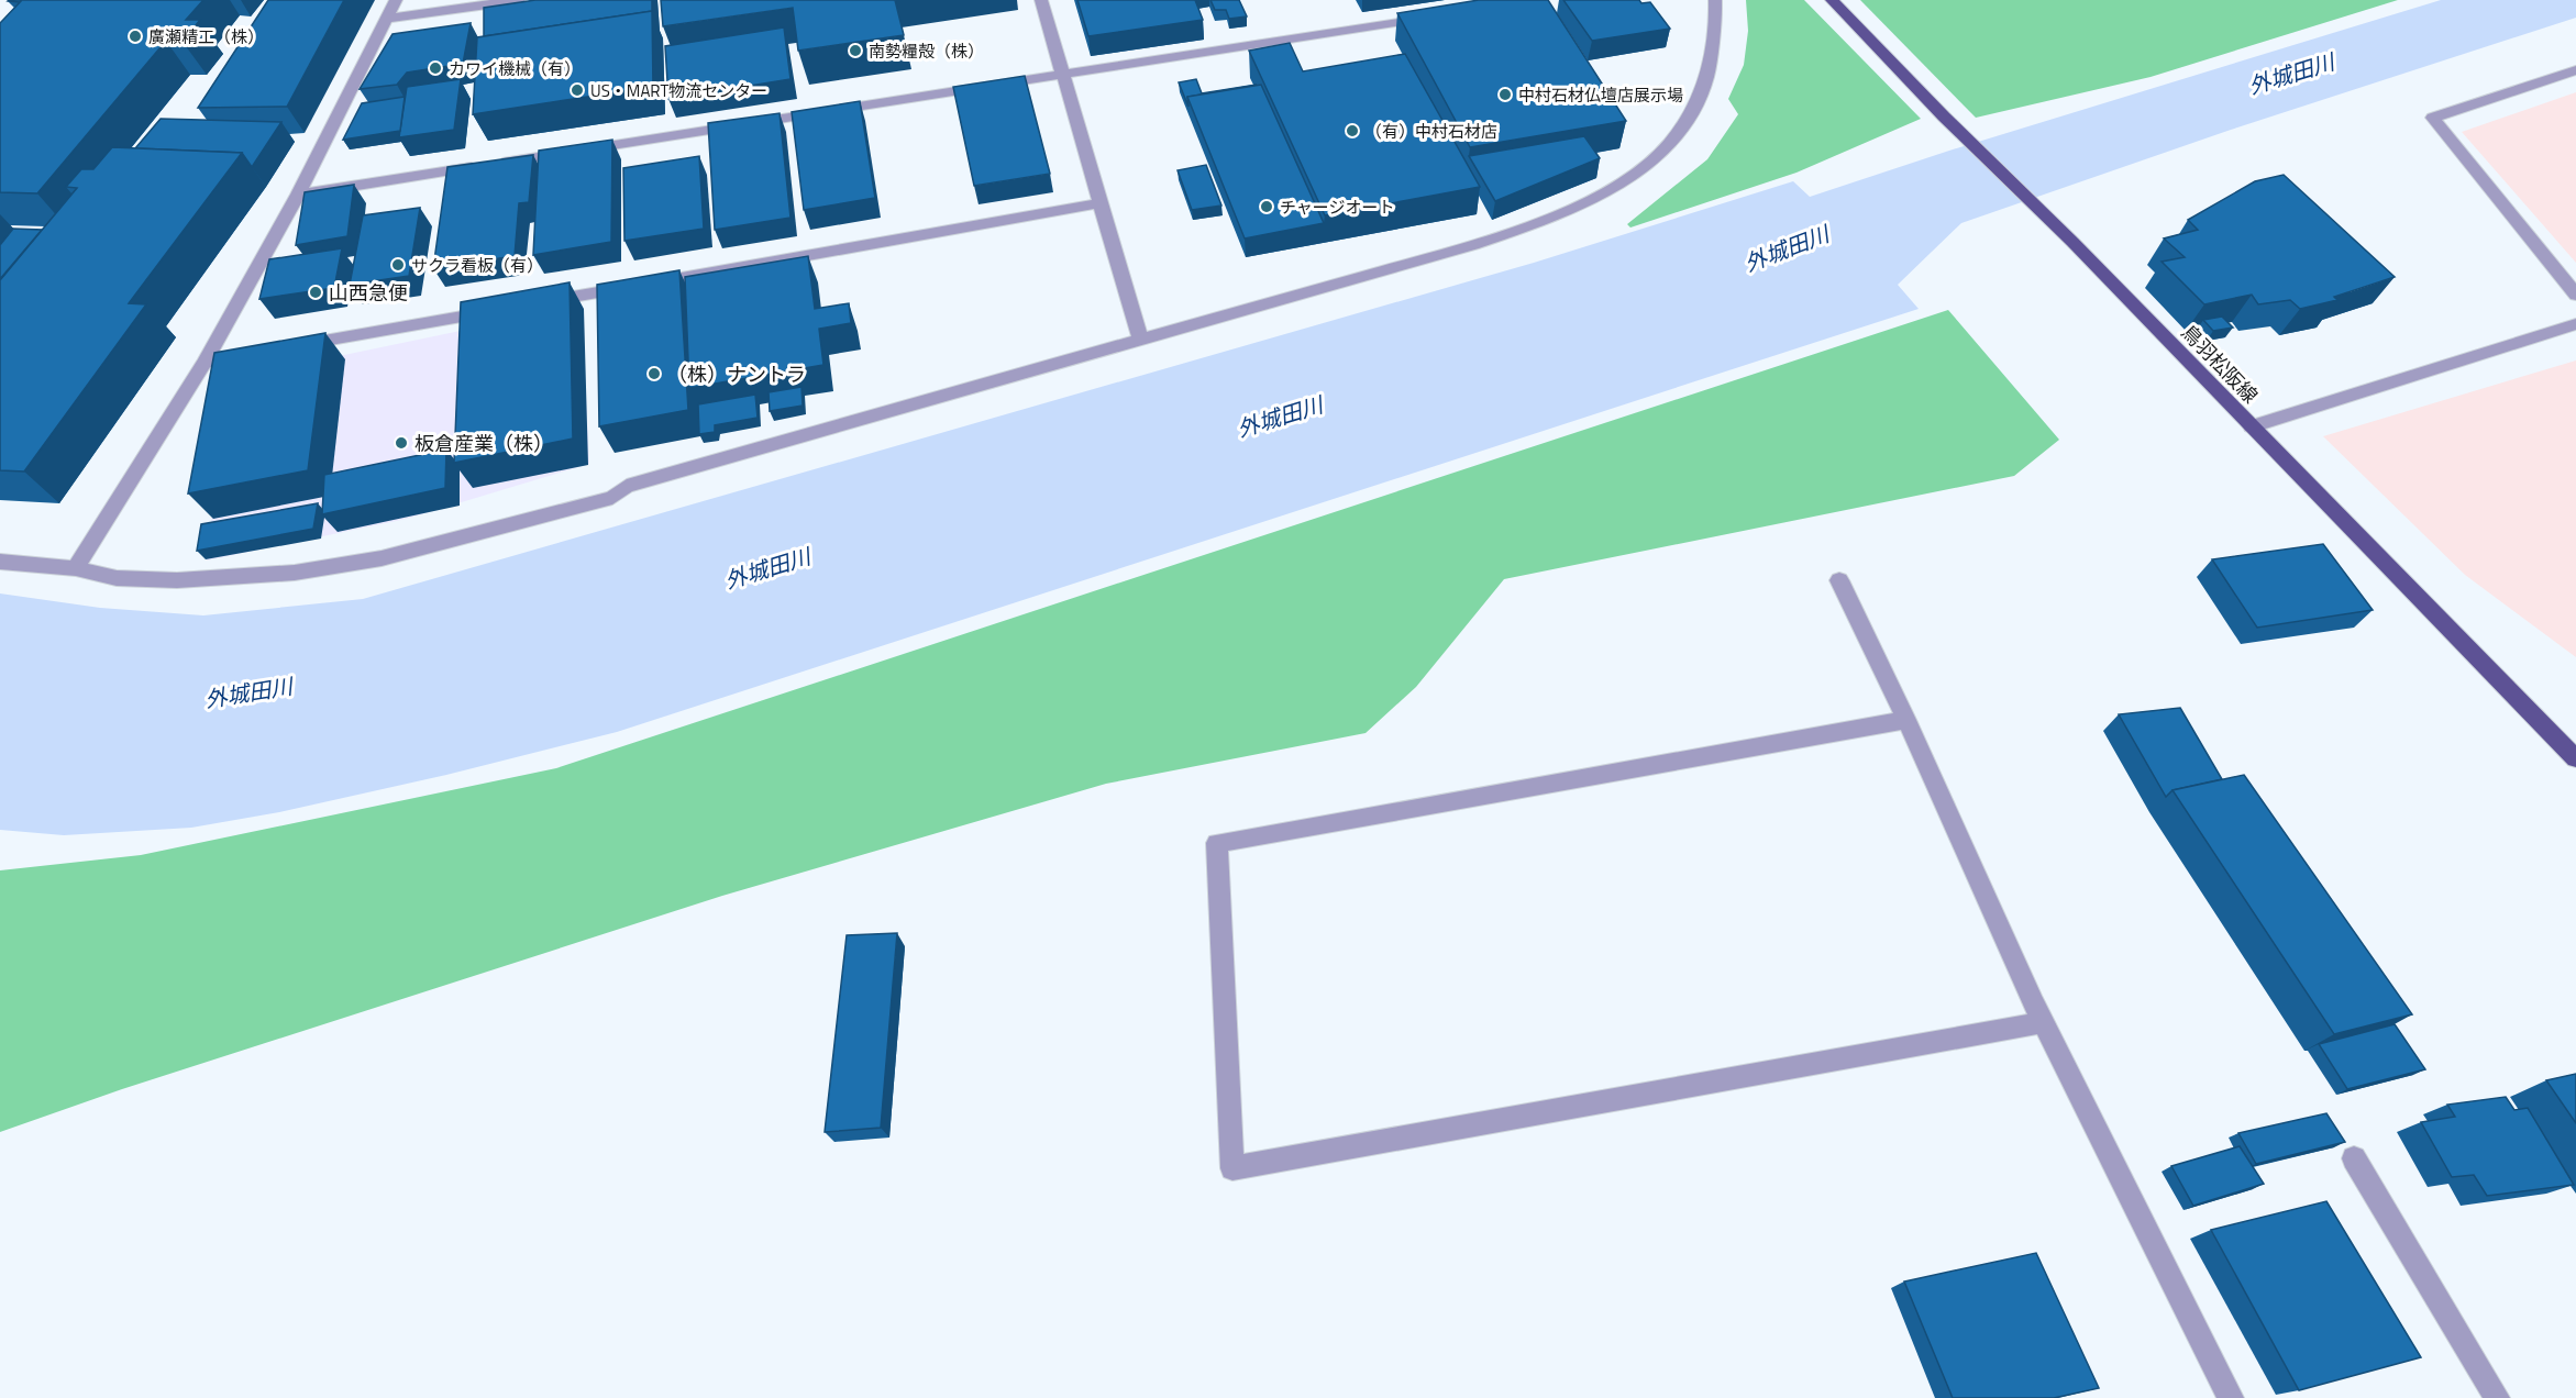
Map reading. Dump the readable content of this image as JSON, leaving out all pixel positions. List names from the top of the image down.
{
  "streets": {
    "main road": ["鳥羽松阪線"]
  },
  "water": ["外城田川"],
  "places": [
    "廣瀬精工（株）",
    "南勢糧殻（株）",
    "カワイ機械（有）",
    "US・MART物流センター",
    "中村石材仏壇店展示場",
    "（有）中村石材店",
    "チャージオート",
    "サクラ看板（有）",
    "山西急便",
    "（株）ナントラ",
    "板倉産業（株）"
  ]
}
